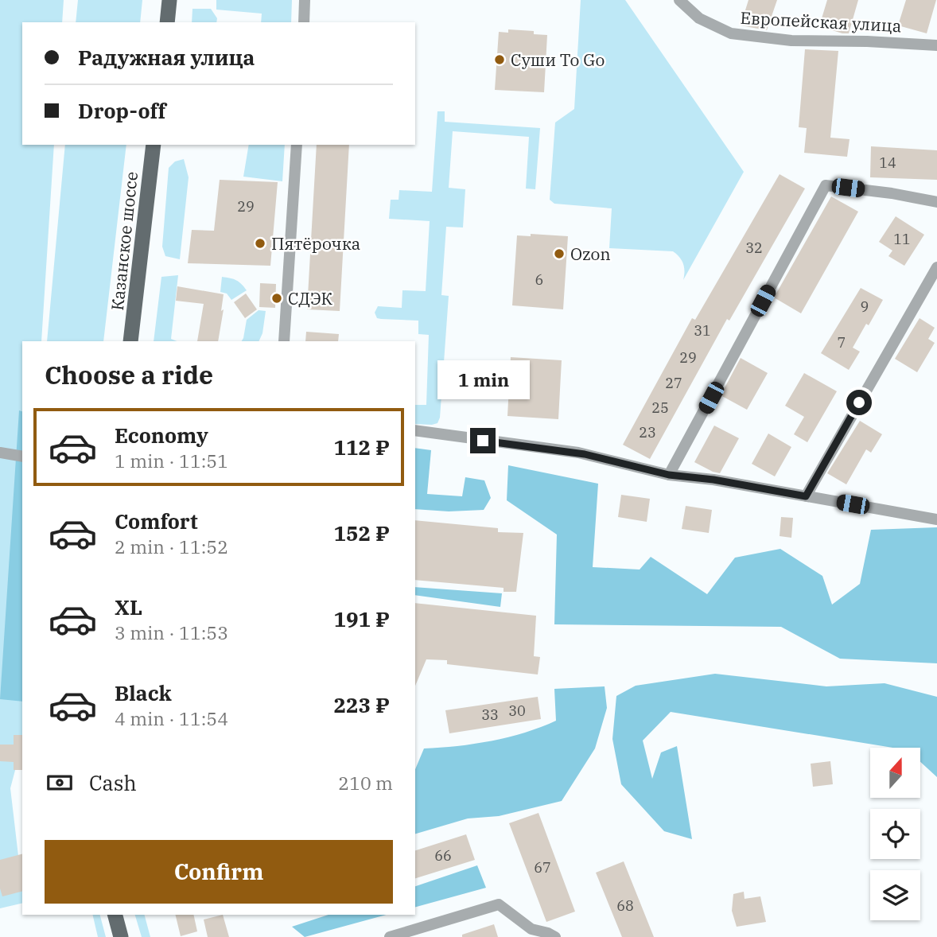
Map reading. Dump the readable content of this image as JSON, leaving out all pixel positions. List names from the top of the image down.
{
  "streets": {
    "main road": ["Казанское шоссе"],
    "street": ["Европейская улица"]
  },
  "places": [
    "Суши To Go",
    "Пятёрочка",
    "Ozon",
    "СДЭК"
  ],
  "house_numbers": [
    "14",
    "29",
    "11",
    "32",
    "6",
    "9",
    "31",
    "7",
    "29",
    "27",
    "25",
    "23",
    "30",
    "33",
    "66",
    "67",
    "68"
  ],
  "north": "top",
  "page": {
    "banner": ["Радужная улица", "Drop-off"],
    "heading": "Choose a ride",
    "bubble": "1 min",
    "list": [
      {
        "name": "Economy",
        "note": "1 min · 11:51",
        "value": "112 ₽"
      },
      {
        "name": "Comfort",
        "note": "2 min · 11:52",
        "value": "152 ₽"
      },
      {
        "name": "XL",
        "note": "3 min · 11:53",
        "value": "191 ₽"
      },
      {
        "name": "Black",
        "note": "4 min · 11:54",
        "value": "223 ₽"
      }
    ],
    "pay": ["Cash", "210 m"],
    "buttons": "Confirm"
  }
}
